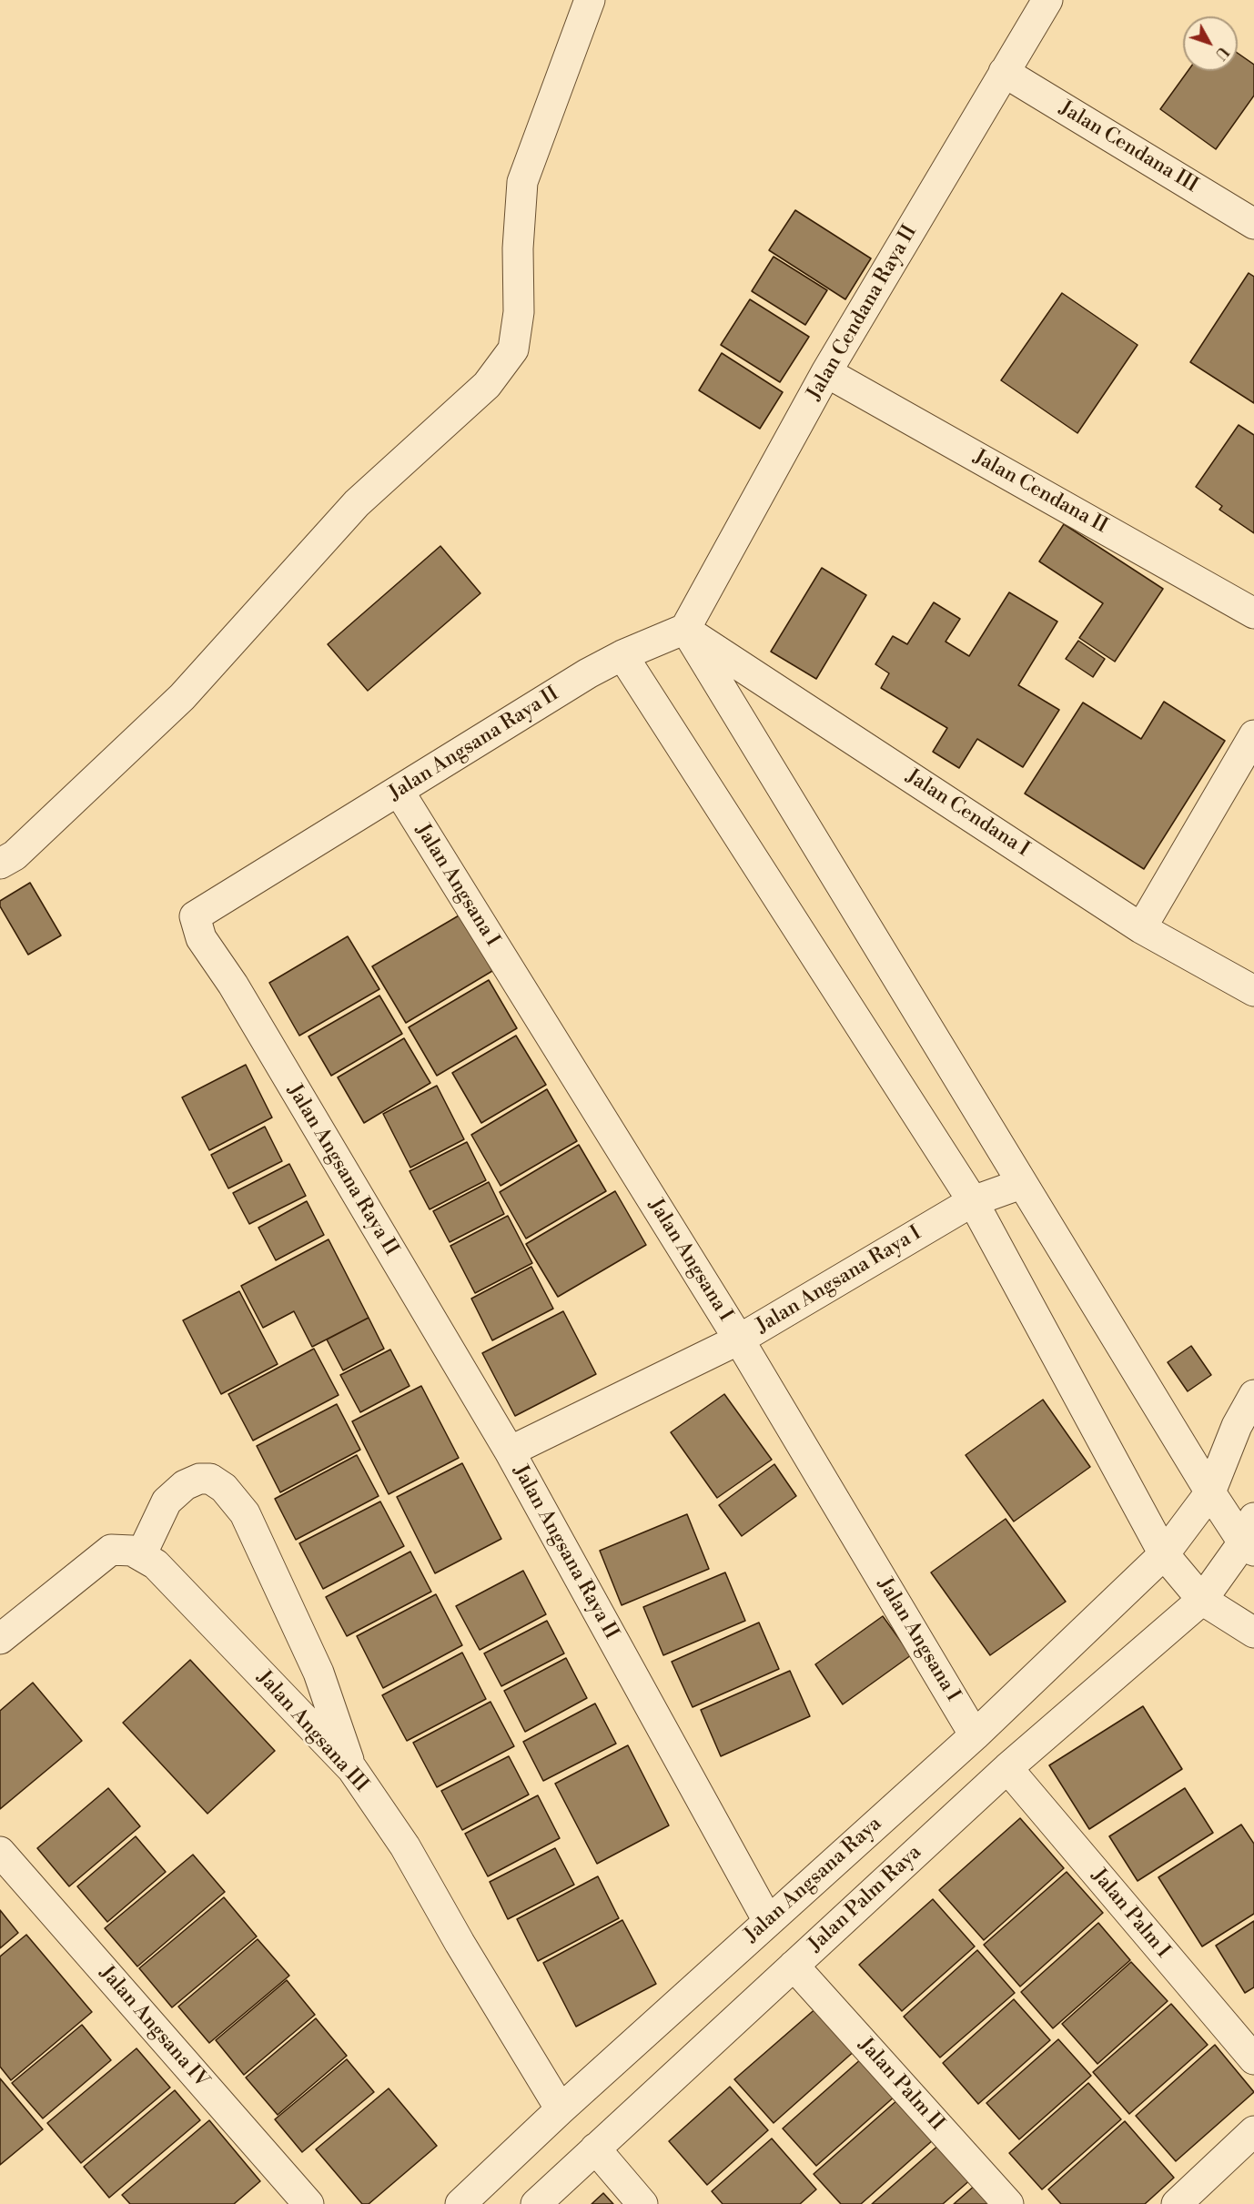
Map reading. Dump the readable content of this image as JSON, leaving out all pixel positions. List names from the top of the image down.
{
  "streets": {
    "street": [
      "Jalan Cendana III",
      "Jalan Cendana Raya II",
      "Jalan Cendana II",
      "Jalan Angsana Raya II",
      "Jalan Cendana I",
      "Jalan Angsana I",
      "Jalan Angsana Raya I",
      "Jalan Angsana III",
      "Jalan Angsana Raya",
      "Jalan Palm Raya",
      "Jalan Palm I",
      "Jalan Angsana IV",
      "Jalan Palm II"
    ]
  },
  "crossings": [
    ["Jalan Cendana III", "Jalan Cendana Raya II"],
    ["Jalan Cendana Raya II", "Jalan Cendana II"],
    ["Jalan Cendana Raya II", "Jalan Angsana Raya II"],
    ["Jalan Cendana Raya II", "Jalan Cendana I"],
    ["Jalan Angsana Raya II", "Jalan Cendana I"],
    ["Jalan Angsana Raya II", "Jalan Angsana I"],
    ["Jalan Angsana Raya II", "Jalan Angsana Raya I"],
    ["Jalan Angsana Raya II", "Jalan Angsana Raya"],
    ["Jalan Angsana I", "Jalan Angsana Raya I"],
    ["Jalan Angsana I", "Jalan Angsana Raya"],
    ["Jalan Angsana III", "Jalan Angsana Raya"],
    ["Jalan Palm Raya", "Jalan Palm I"],
    ["Jalan Palm Raya", "Jalan Palm II"]
  ],
  "north": "bottom right"
}
